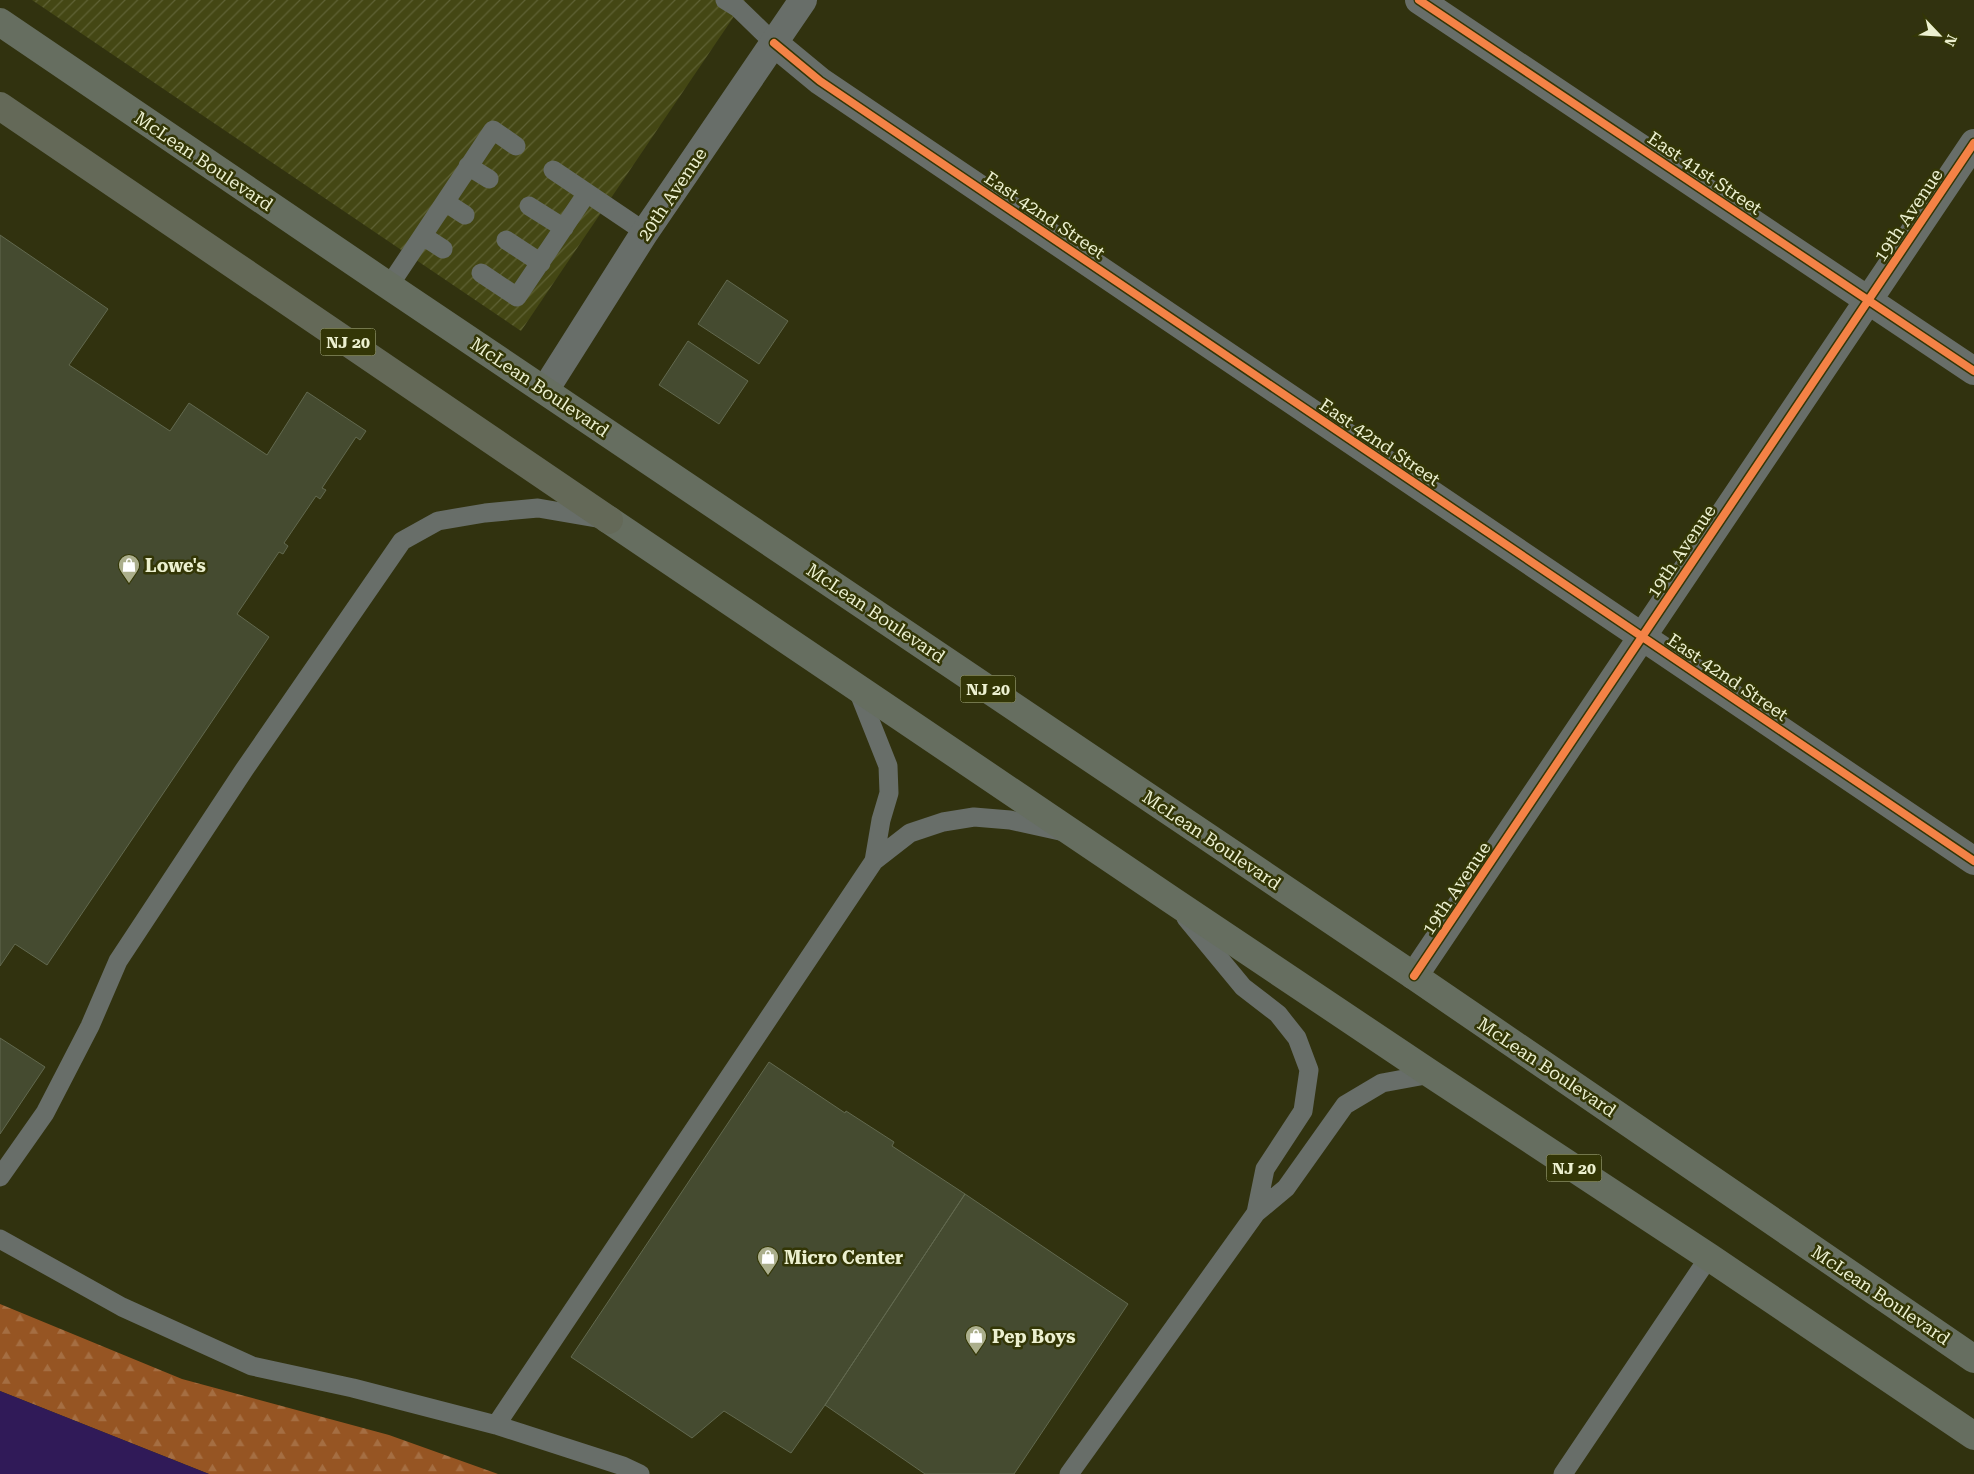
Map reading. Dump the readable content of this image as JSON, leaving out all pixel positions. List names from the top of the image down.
{
  "streets": {
    "highway": ["NJ 20"],
    "main road": ["McLean Boulevard"],
    "street": [
      "East 41st Street",
      "20th Avenue",
      "East 42nd Street",
      "19th Avenue"
    ]
  },
  "crossings": [
    ["McLean Boulevard", "20th Avenue"],
    ["McLean Boulevard", "19th Avenue"],
    ["East 41st Street", "19th Avenue"],
    ["20th Avenue", "East 42nd Street"],
    ["East 42nd Street", "19th Avenue"]
  ],
  "places": {
    "shop": ["Lowe's", "Micro Center", "Pep Boys"]
  },
  "north": "bottom right"
}
